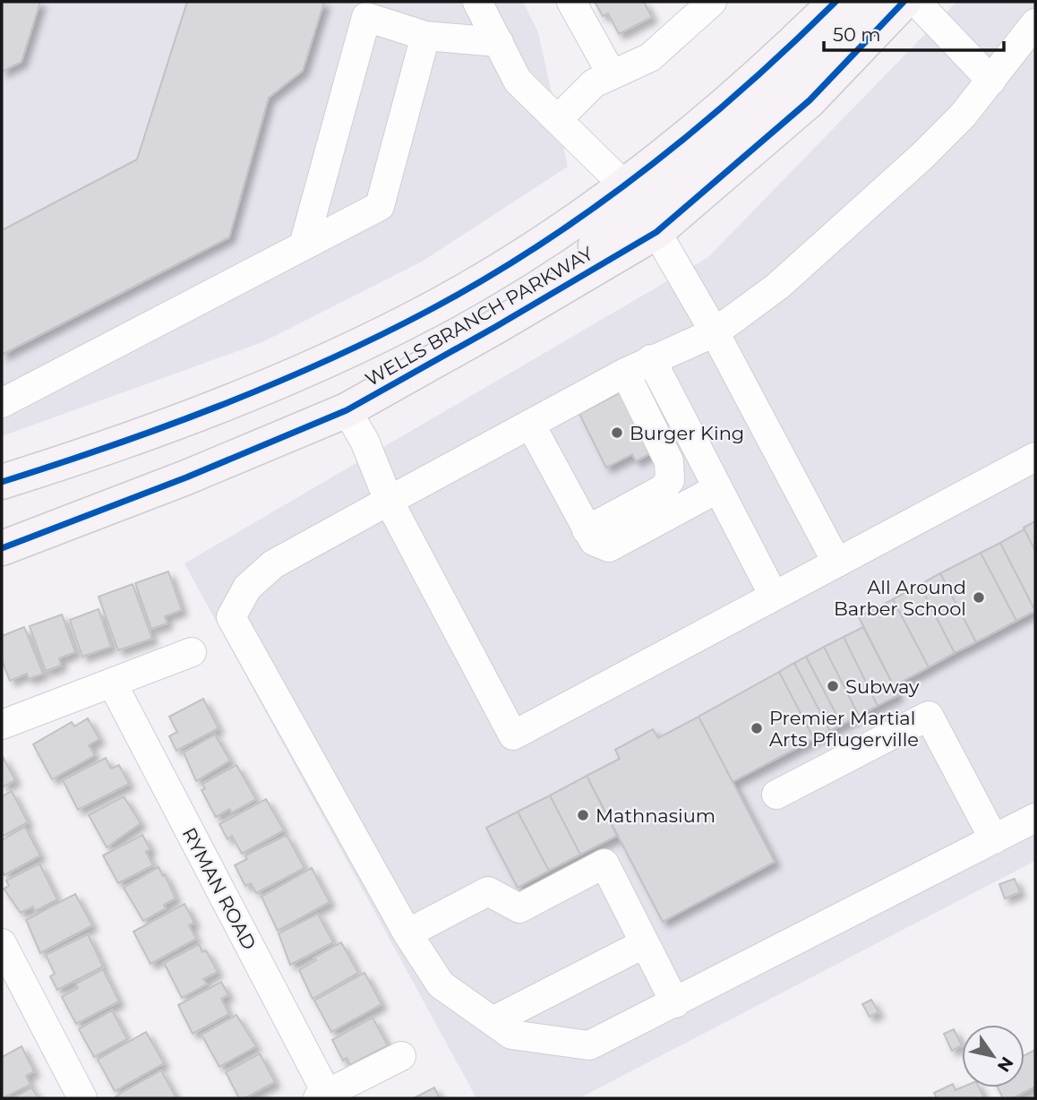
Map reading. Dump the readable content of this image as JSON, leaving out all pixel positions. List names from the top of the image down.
{
  "streets": {
    "main road": ["WELLS BRANCH PARKWAY"],
    "street": ["RYMAN ROAD"]
  },
  "places": [
    "Burger King",
    "All Around Barber School",
    "Subway",
    "Premier Martial Arts Pflugerville",
    "Mathnasium"
  ],
  "scale_bar": "50 m",
  "north": "bottom right"
}
